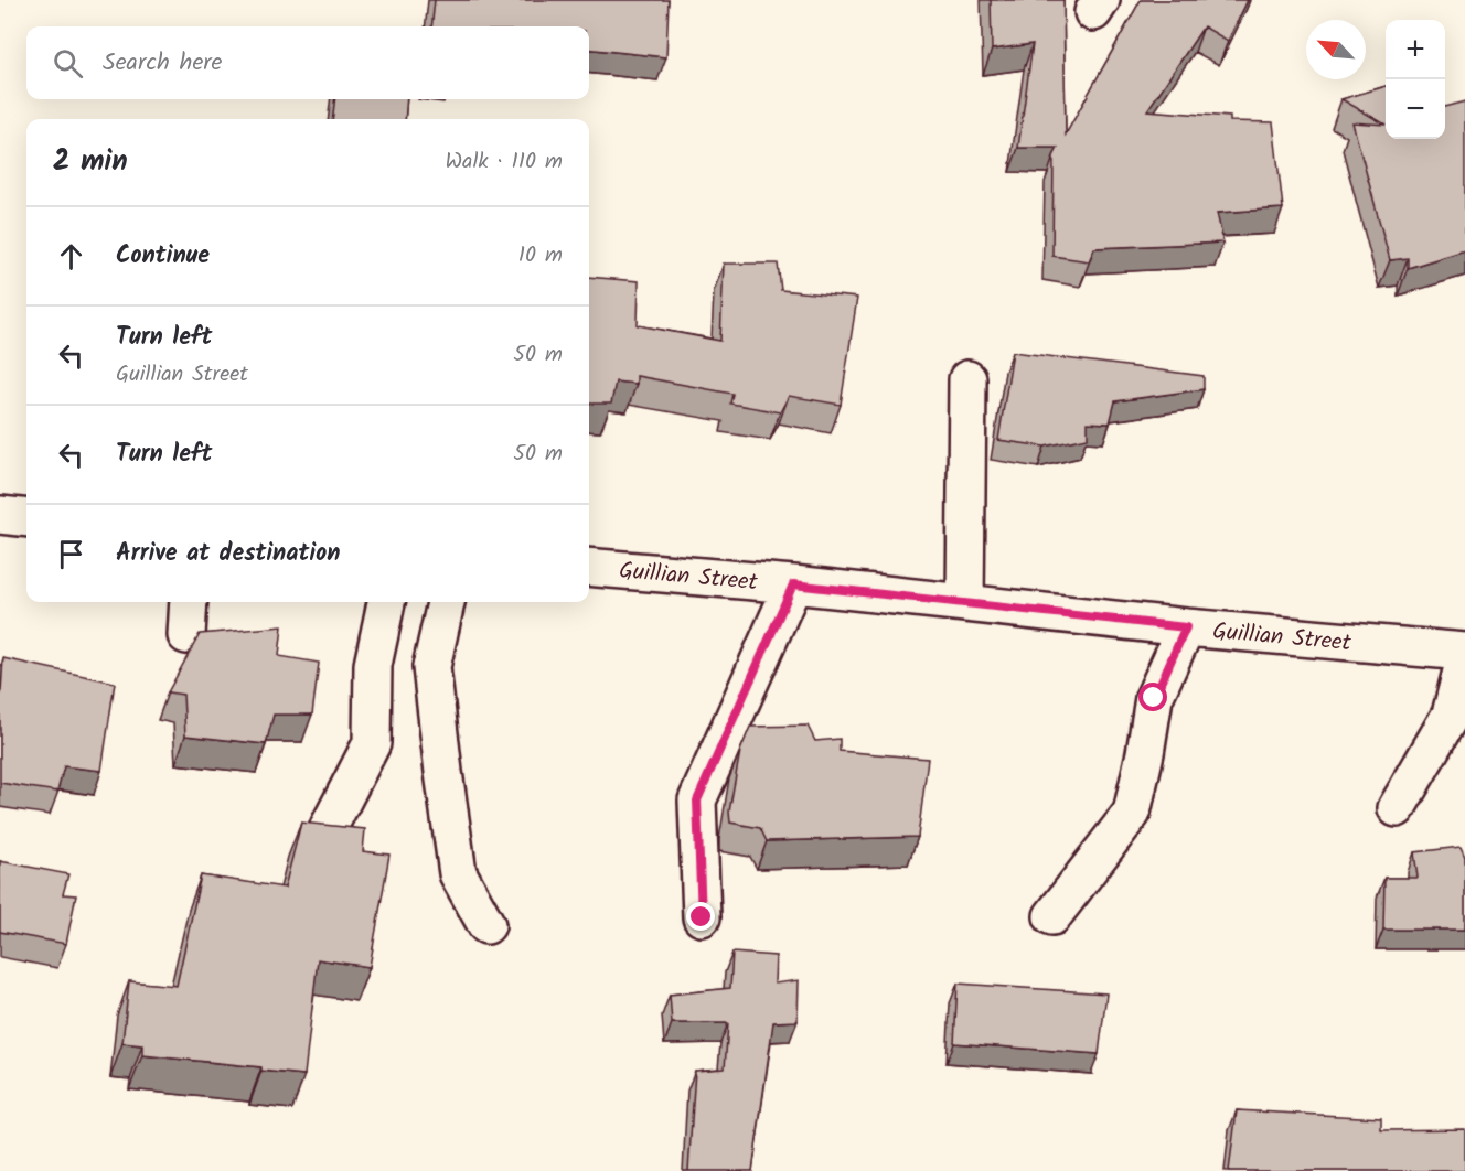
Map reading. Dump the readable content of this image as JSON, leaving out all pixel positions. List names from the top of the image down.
{
  "streets": {
    "street": ["Guillian Street"]
  },
  "north": "top left",
  "page": {
    "map_buttons": ["+", "−"],
    "search": "Search here",
    "heading": ["2 min", "Walk · 110 m"],
    "list": [
      ["Continue", "10 m"],
      ["Turn left", "Guillian Street", "50 m"],
      ["Turn left", "50 m"],
      "Arrive at destination"
    ]
  }
}
